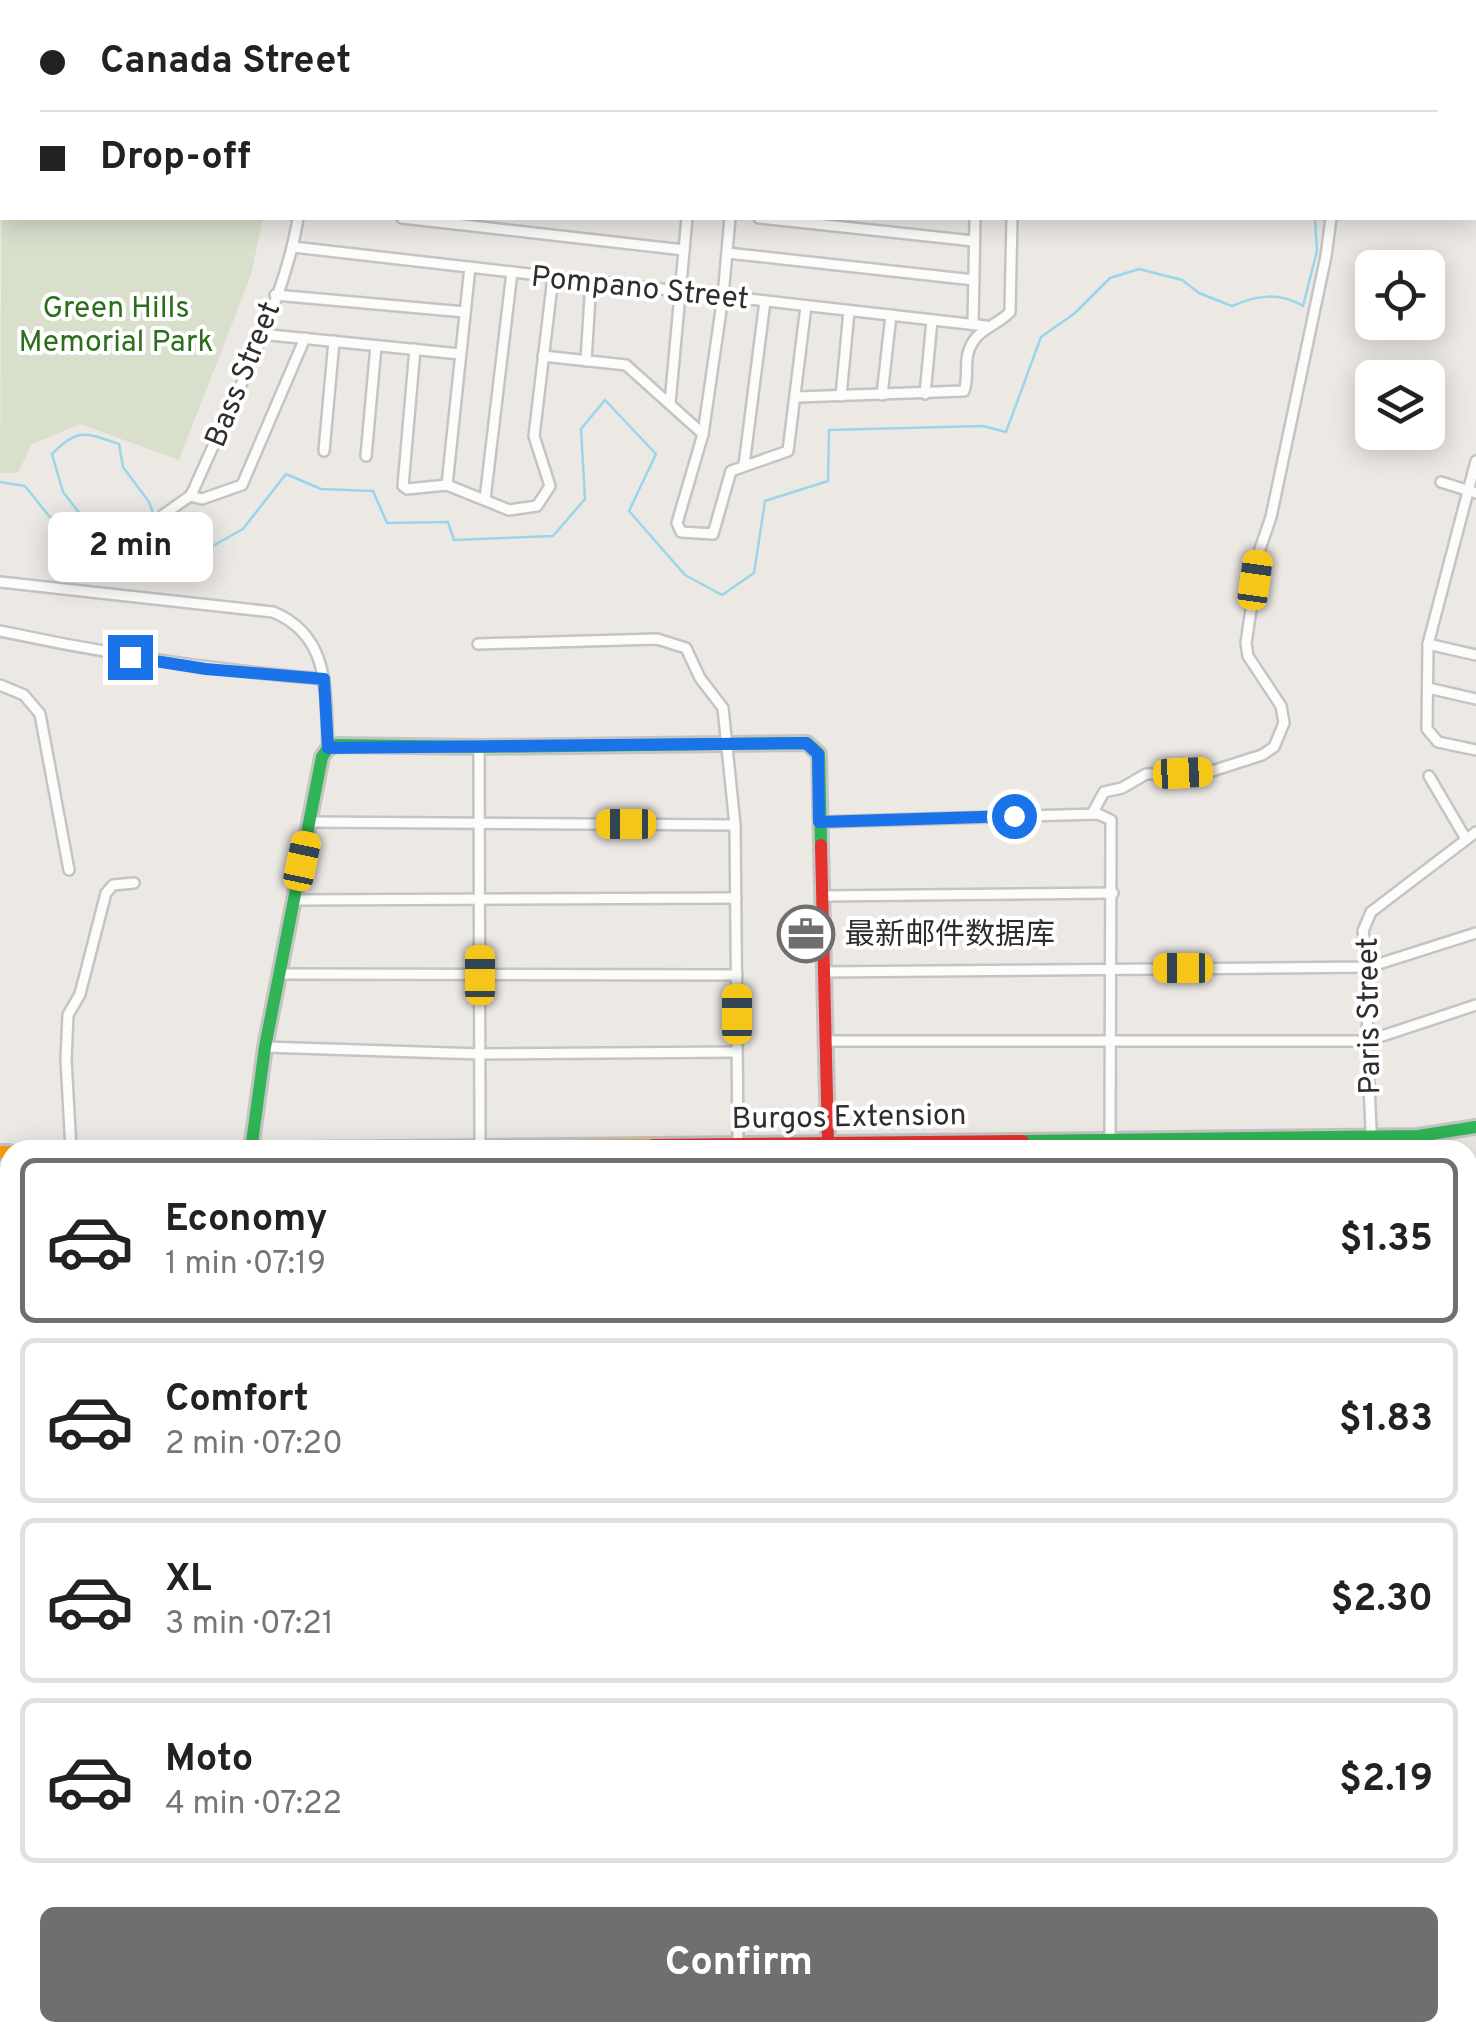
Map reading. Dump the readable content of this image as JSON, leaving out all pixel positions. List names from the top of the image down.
{
  "streets": {
    "street": [
      "Pompano Street",
      "Bass Street",
      "Paris Street",
      "Burgos Extension"
    ]
  },
  "crossings": [
    ["Pompano Street", "Bass Street"],
    ["Paris Street", "Burgos Extension"]
  ],
  "parks": ["Green Hills Memorial Park"],
  "places": {
    "office": ["最新邮件数据库"]
  },
  "page": {
    "banner": ["Canada Street", "Drop-off"],
    "bubble": "2 min",
    "list": [
      {
        "name": "Economy",
        "note": "1 min · 07:19",
        "value": "$1.35"
      },
      {
        "name": "Comfort",
        "note": "2 min · 07:20",
        "value": "$1.83"
      },
      {
        "name": "XL",
        "note": "3 min · 07:21",
        "value": "$2.30"
      },
      {
        "name": "Moto",
        "note": "4 min · 07:22",
        "value": "$2.19"
      }
    ],
    "buttons": "Confirm"
  }
}
